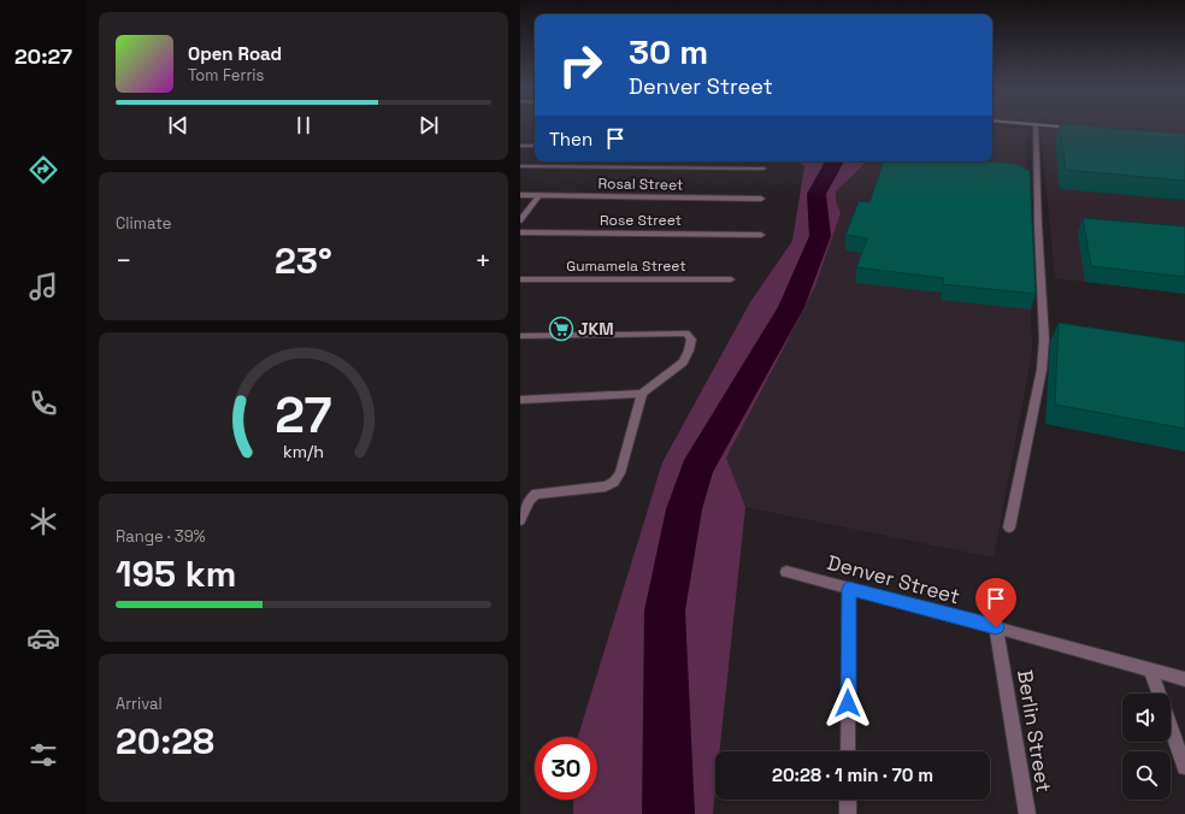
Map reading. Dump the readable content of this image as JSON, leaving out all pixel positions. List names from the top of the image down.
{
  "streets": {
    "street": [
      "Rosal Street",
      "Rose Street",
      "Gumamela Street",
      "Denver Street",
      "Berlin Street"
    ]
  },
  "crossings": [
    ["Denver Street", "Berlin Street"]
  ],
  "places": {
    "supermarket": ["JKM"]
  },
  "page": {
    "tabs": "20:27",
    "turn": ["30 m", "Denver Street"],
    "song": ["Open Road", "Tom Ferris"],
    "then": "Then",
    "tile": [
      "Climate",
      ["Range · 39%", "195 km"],
      ["Arrival", "20:28"]
    ],
    "heat": ["−", "23°", "+"],
    "limit": "30",
    "trip": "20:28 · 1 min · 70 m",
    "gauge": ["27", "km/h"]
  }
}
